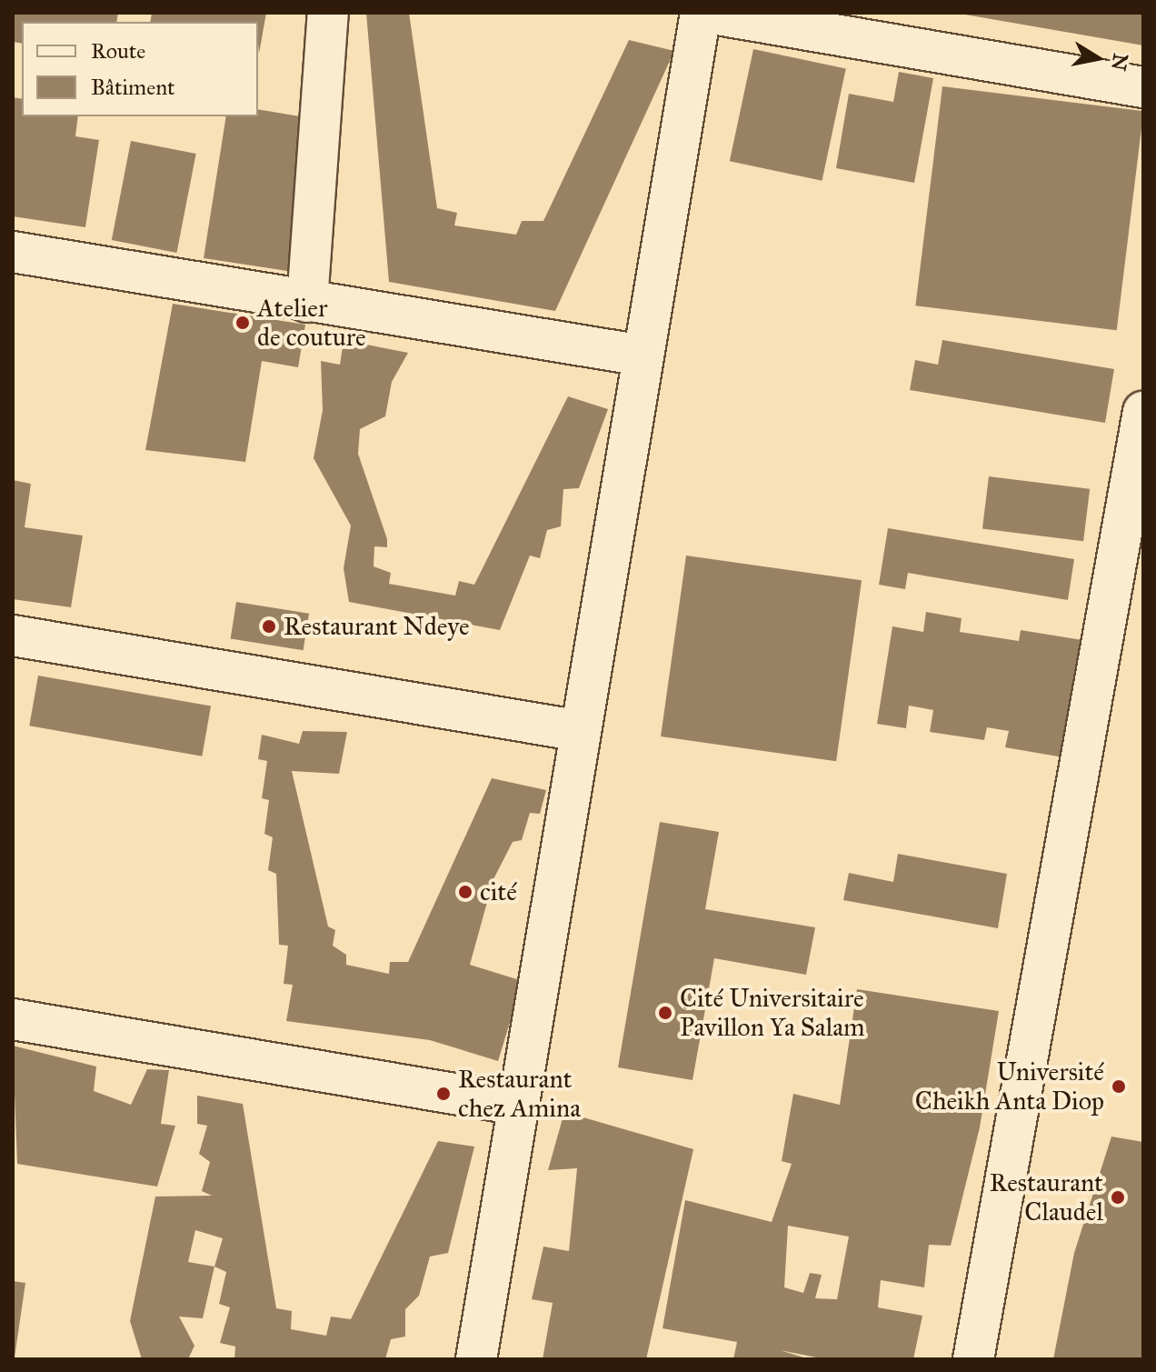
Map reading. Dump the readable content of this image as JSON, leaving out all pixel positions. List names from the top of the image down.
{
  "places": [
    "Atelier de couture",
    "Restaurant Ndeye",
    "cité",
    "Cité Universitaire Pavillon Ya Salam",
    "Université Cheikh Anta Diop",
    "Restaurant chez Amina",
    "Restaurant Claudel"
  ],
  "legend": ["Route", "Bâtiment"],
  "north": "right"
}
